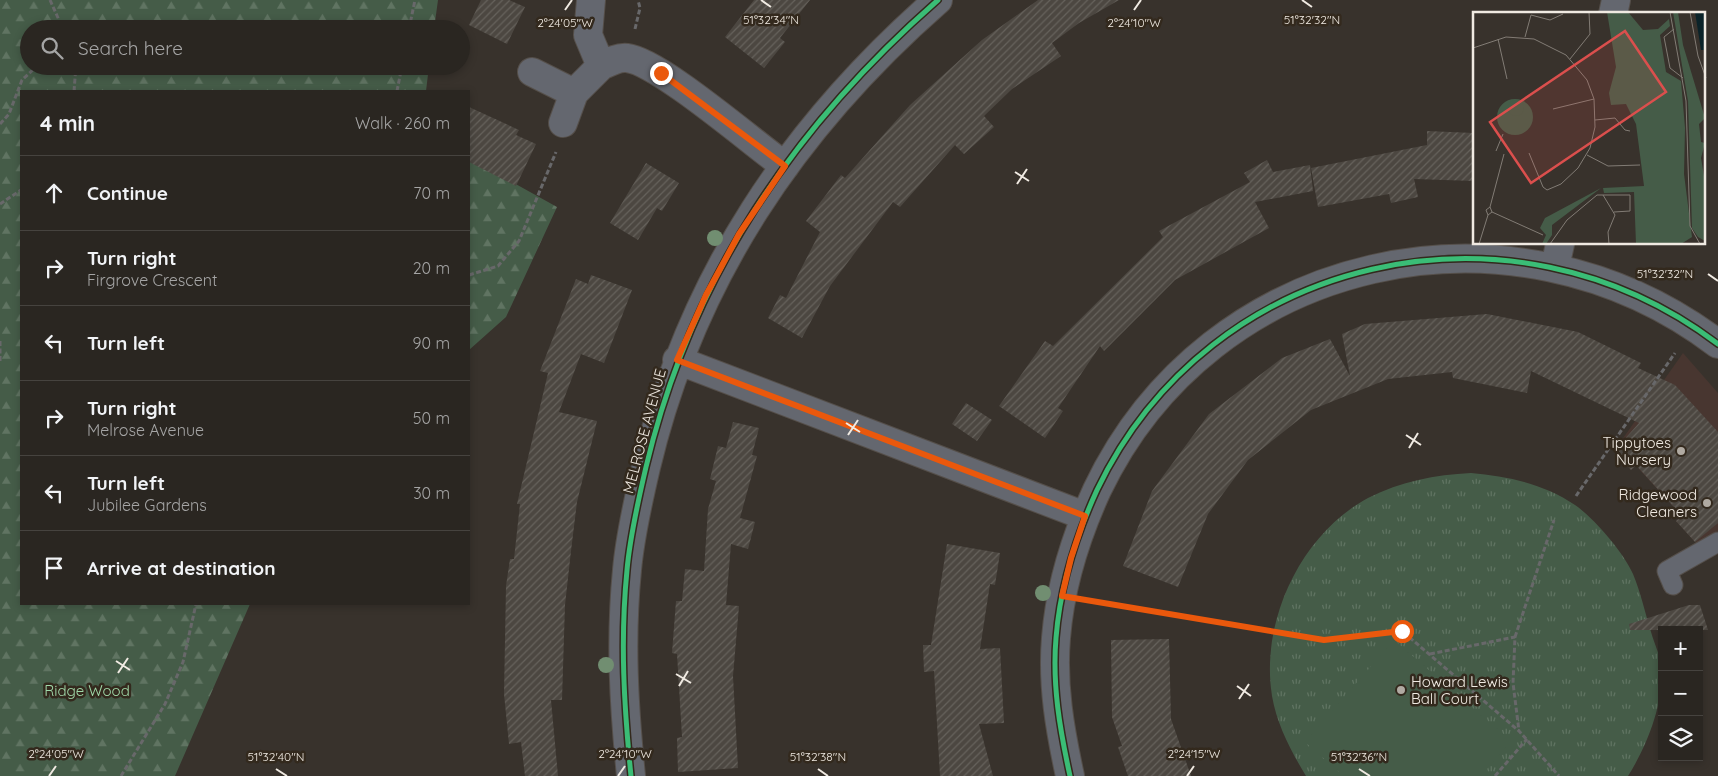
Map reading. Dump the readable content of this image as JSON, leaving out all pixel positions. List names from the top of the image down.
{
  "streets": {
    "street": ["MELROSE AVENUE"]
  },
  "parks": ["Ridge Wood"],
  "places": ["Tippytoes Nursery", "Ridgewood Cleaners", "Howard Lewis Ball Court"],
  "page": {
    "search": "Search here",
    "heading": ["4 min", "Walk · 260 m"],
    "list": [
      ["Continue", "70 m"],
      ["Turn right", "Firgrove Crescent", "20 m"],
      ["Turn left", "90 m"],
      ["Turn right", "Melrose Avenue", "50 m"],
      ["Turn left", "Jubilee Gardens", "30 m"],
      "Arrive at destination"
    ],
    "map_buttons": ["+", "−"]
  },
  "coordinates": [
    "51°32'34\"N",
    "51°32'32\"N",
    "2°24'05\"W",
    "2°24'10\"W",
    "2°24'15\"W",
    "51°32'40\"N",
    "51°32'38\"N",
    "51°32'36\"N"
  ]
}
